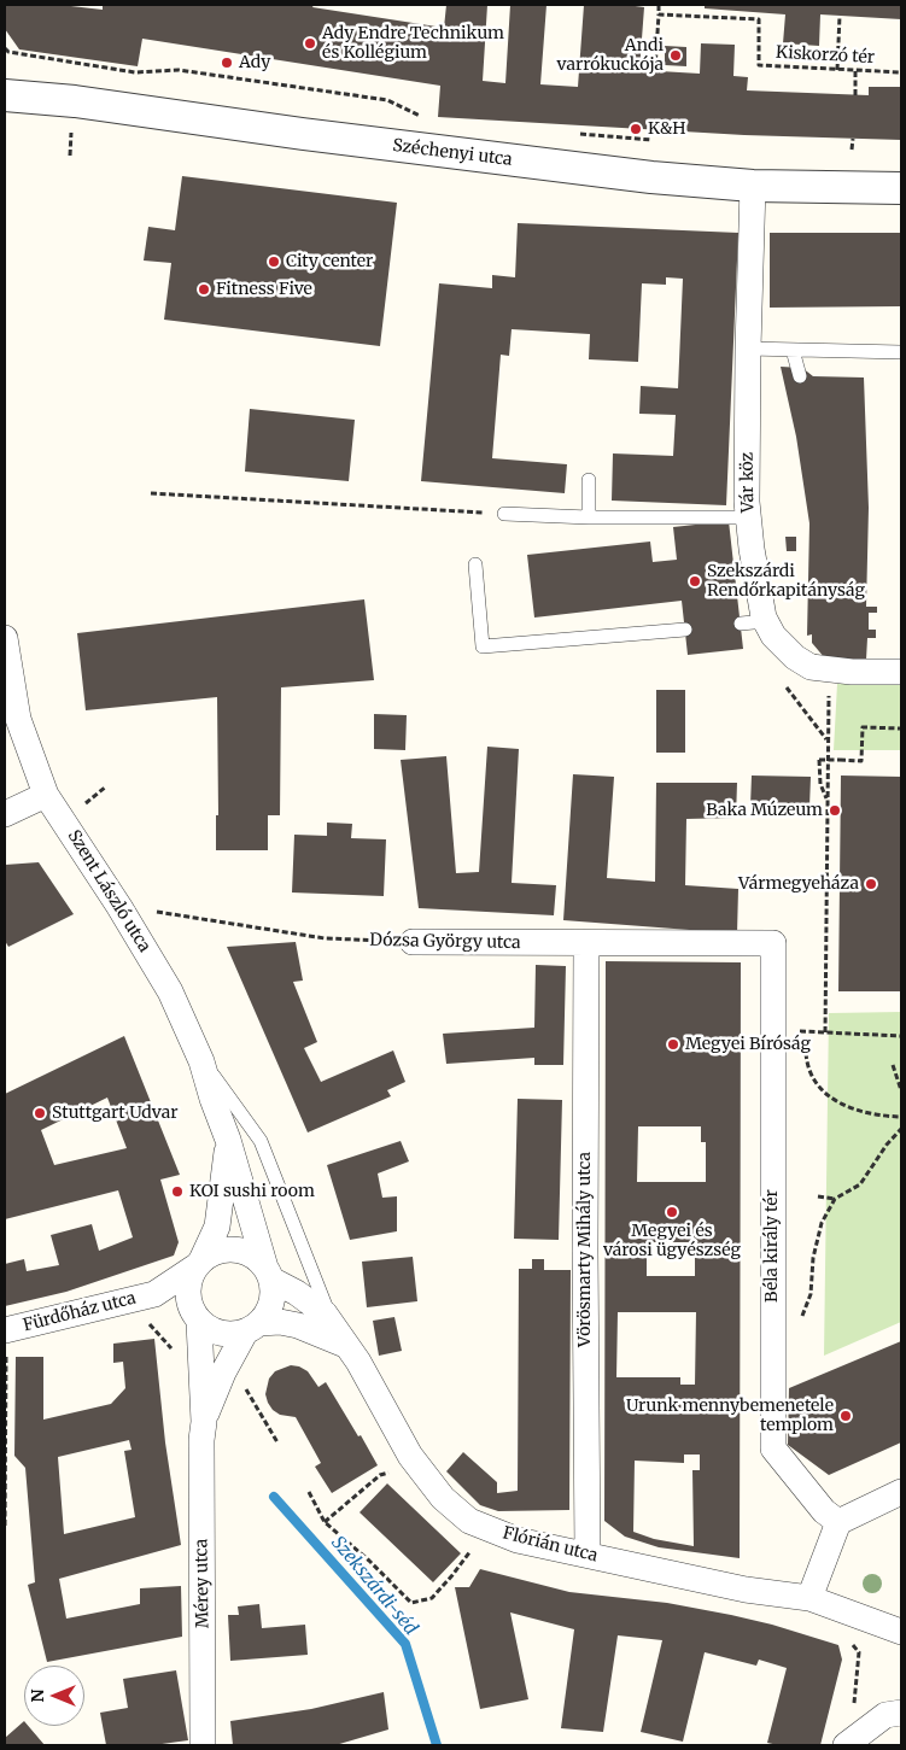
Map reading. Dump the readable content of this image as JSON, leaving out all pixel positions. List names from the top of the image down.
{
  "streets": {
    "street": [
      "Széchenyi utca",
      "Vár köz",
      "Szent László utca",
      "Dózsa György utca",
      "Béla király tér",
      "Vörösmarty Mihály utca",
      "Fürdőház utca",
      "Flórián utca",
      "Mérey utca"
    ],
    "path": ["Kiskorzó tér"]
  },
  "crossings": [
    ["Széchenyi utca", "Vár köz"],
    ["Szent László utca", "Dózsa György utca"],
    ["Szent László utca", "Fürdőház utca"],
    ["Szent László utca", "Flórián utca"],
    ["Szent László utca", "Mérey utca"],
    ["Dózsa György utca", "Béla király tér"],
    ["Dózsa György utca", "Vörösmarty Mihály utca"],
    ["Vörösmarty Mihály utca", "Flórián utca"],
    ["Fürdőház utca", "Flórián utca"],
    ["Fürdőház utca", "Mérey utca"],
    ["Flórián utca", "Mérey utca"]
  ],
  "water": ["Szekszárdi-séd"],
  "places": [
    "Ady Endre Technikum és Kollégium",
    "Andi varrókuckója",
    "Ady",
    "K&H",
    "City center",
    "Fitness Five",
    "Szekszárdi Rendőrkapitányság",
    "Baka Múzeum",
    "Vármegyeháza",
    "Megyei Bíróság",
    "Stuttgart Udvar",
    "KOI sushi room",
    "Megyei és városi ügyészség",
    "Urunk mennybemenetele templom"
  ],
  "north": "left"
}
